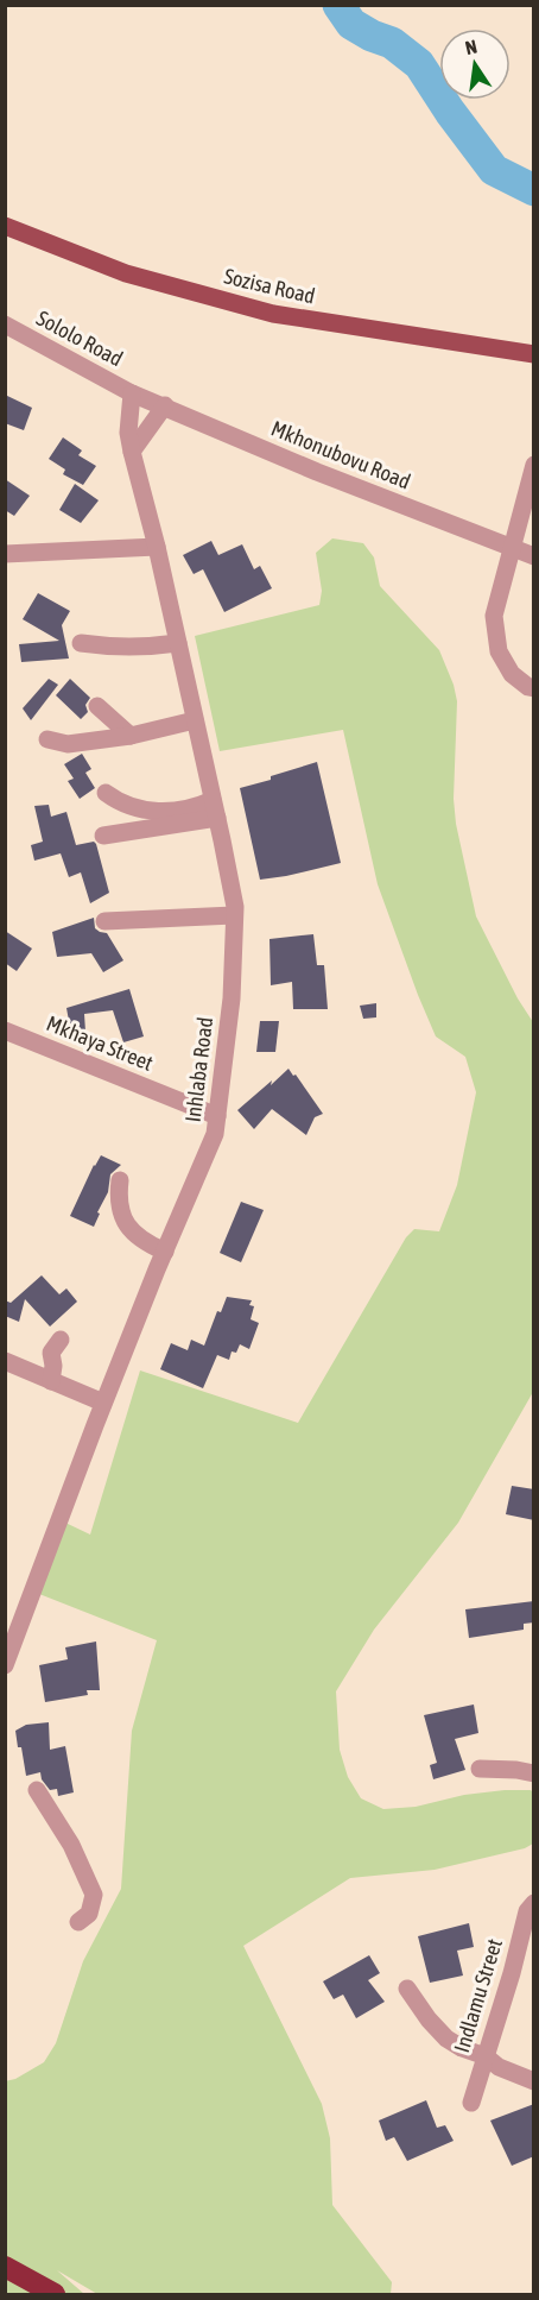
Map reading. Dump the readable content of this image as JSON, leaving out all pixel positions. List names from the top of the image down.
{
  "streets": {
    "main road": ["Sozisa Road"],
    "street": [
      "Sololo Road",
      "Mkhonubovu Road",
      "Mkhaya Street",
      "Inhlaba Road",
      "Indlamu Street"
    ]
  },
  "crossings": [
    ["Sololo Road", "Mkhonubovu Road"],
    ["Sololo Road", "Inhlaba Road"],
    ["Mkhonubovu Road", "Inhlaba Road"],
    ["Mkhaya Street", "Inhlaba Road"]
  ],
  "north": "top"
}
